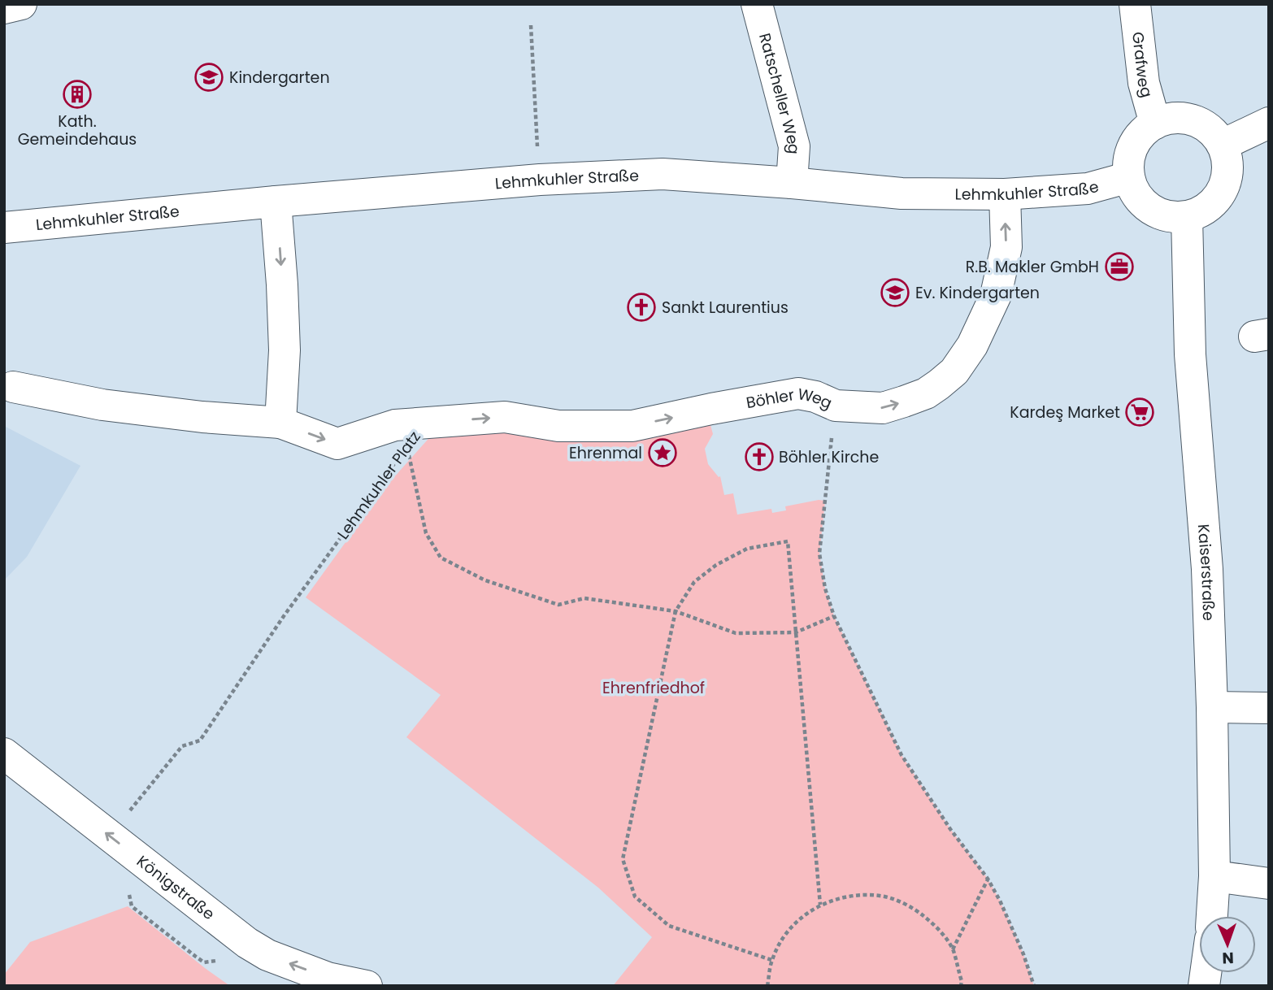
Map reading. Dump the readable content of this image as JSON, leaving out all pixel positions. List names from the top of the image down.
{
  "streets": {
    "street": [
      "Grafweg",
      "Ratscheller Weg",
      "Lehmkuhler Straße",
      "Böhler Weg",
      "Lehmkuhler Platz",
      "Kaiserstraße",
      "Königstraße"
    ]
  },
  "crossings": [
    ["Grafweg", "Lehmkuhler Straße"],
    ["Grafweg", "Kaiserstraße"],
    ["Ratscheller Weg", "Lehmkuhler Straße"],
    ["Lehmkuhler Straße", "Böhler Weg"],
    ["Lehmkuhler Straße", "Kaiserstraße"],
    ["Böhler Weg", "Lehmkuhler Platz"],
    ["Lehmkuhler Platz", "Königstraße"]
  ],
  "one_way": ["Böhler Weg", "Königstraße"],
  "parks": ["Ehrenfriedhof"],
  "places": {
    "school or university": ["Kindergarten", "Ev. Kindergarten"],
    "building": ["Kath. Gemeindehaus"],
    "office": ["R.B. Makler GmbH"],
    "church": ["Sankt Laurentius", "Böhler Kirche"],
    "supermarket": ["Kardeş Market"],
    "place": ["Ehrenmal"]
  },
  "north": "bottom"
}
